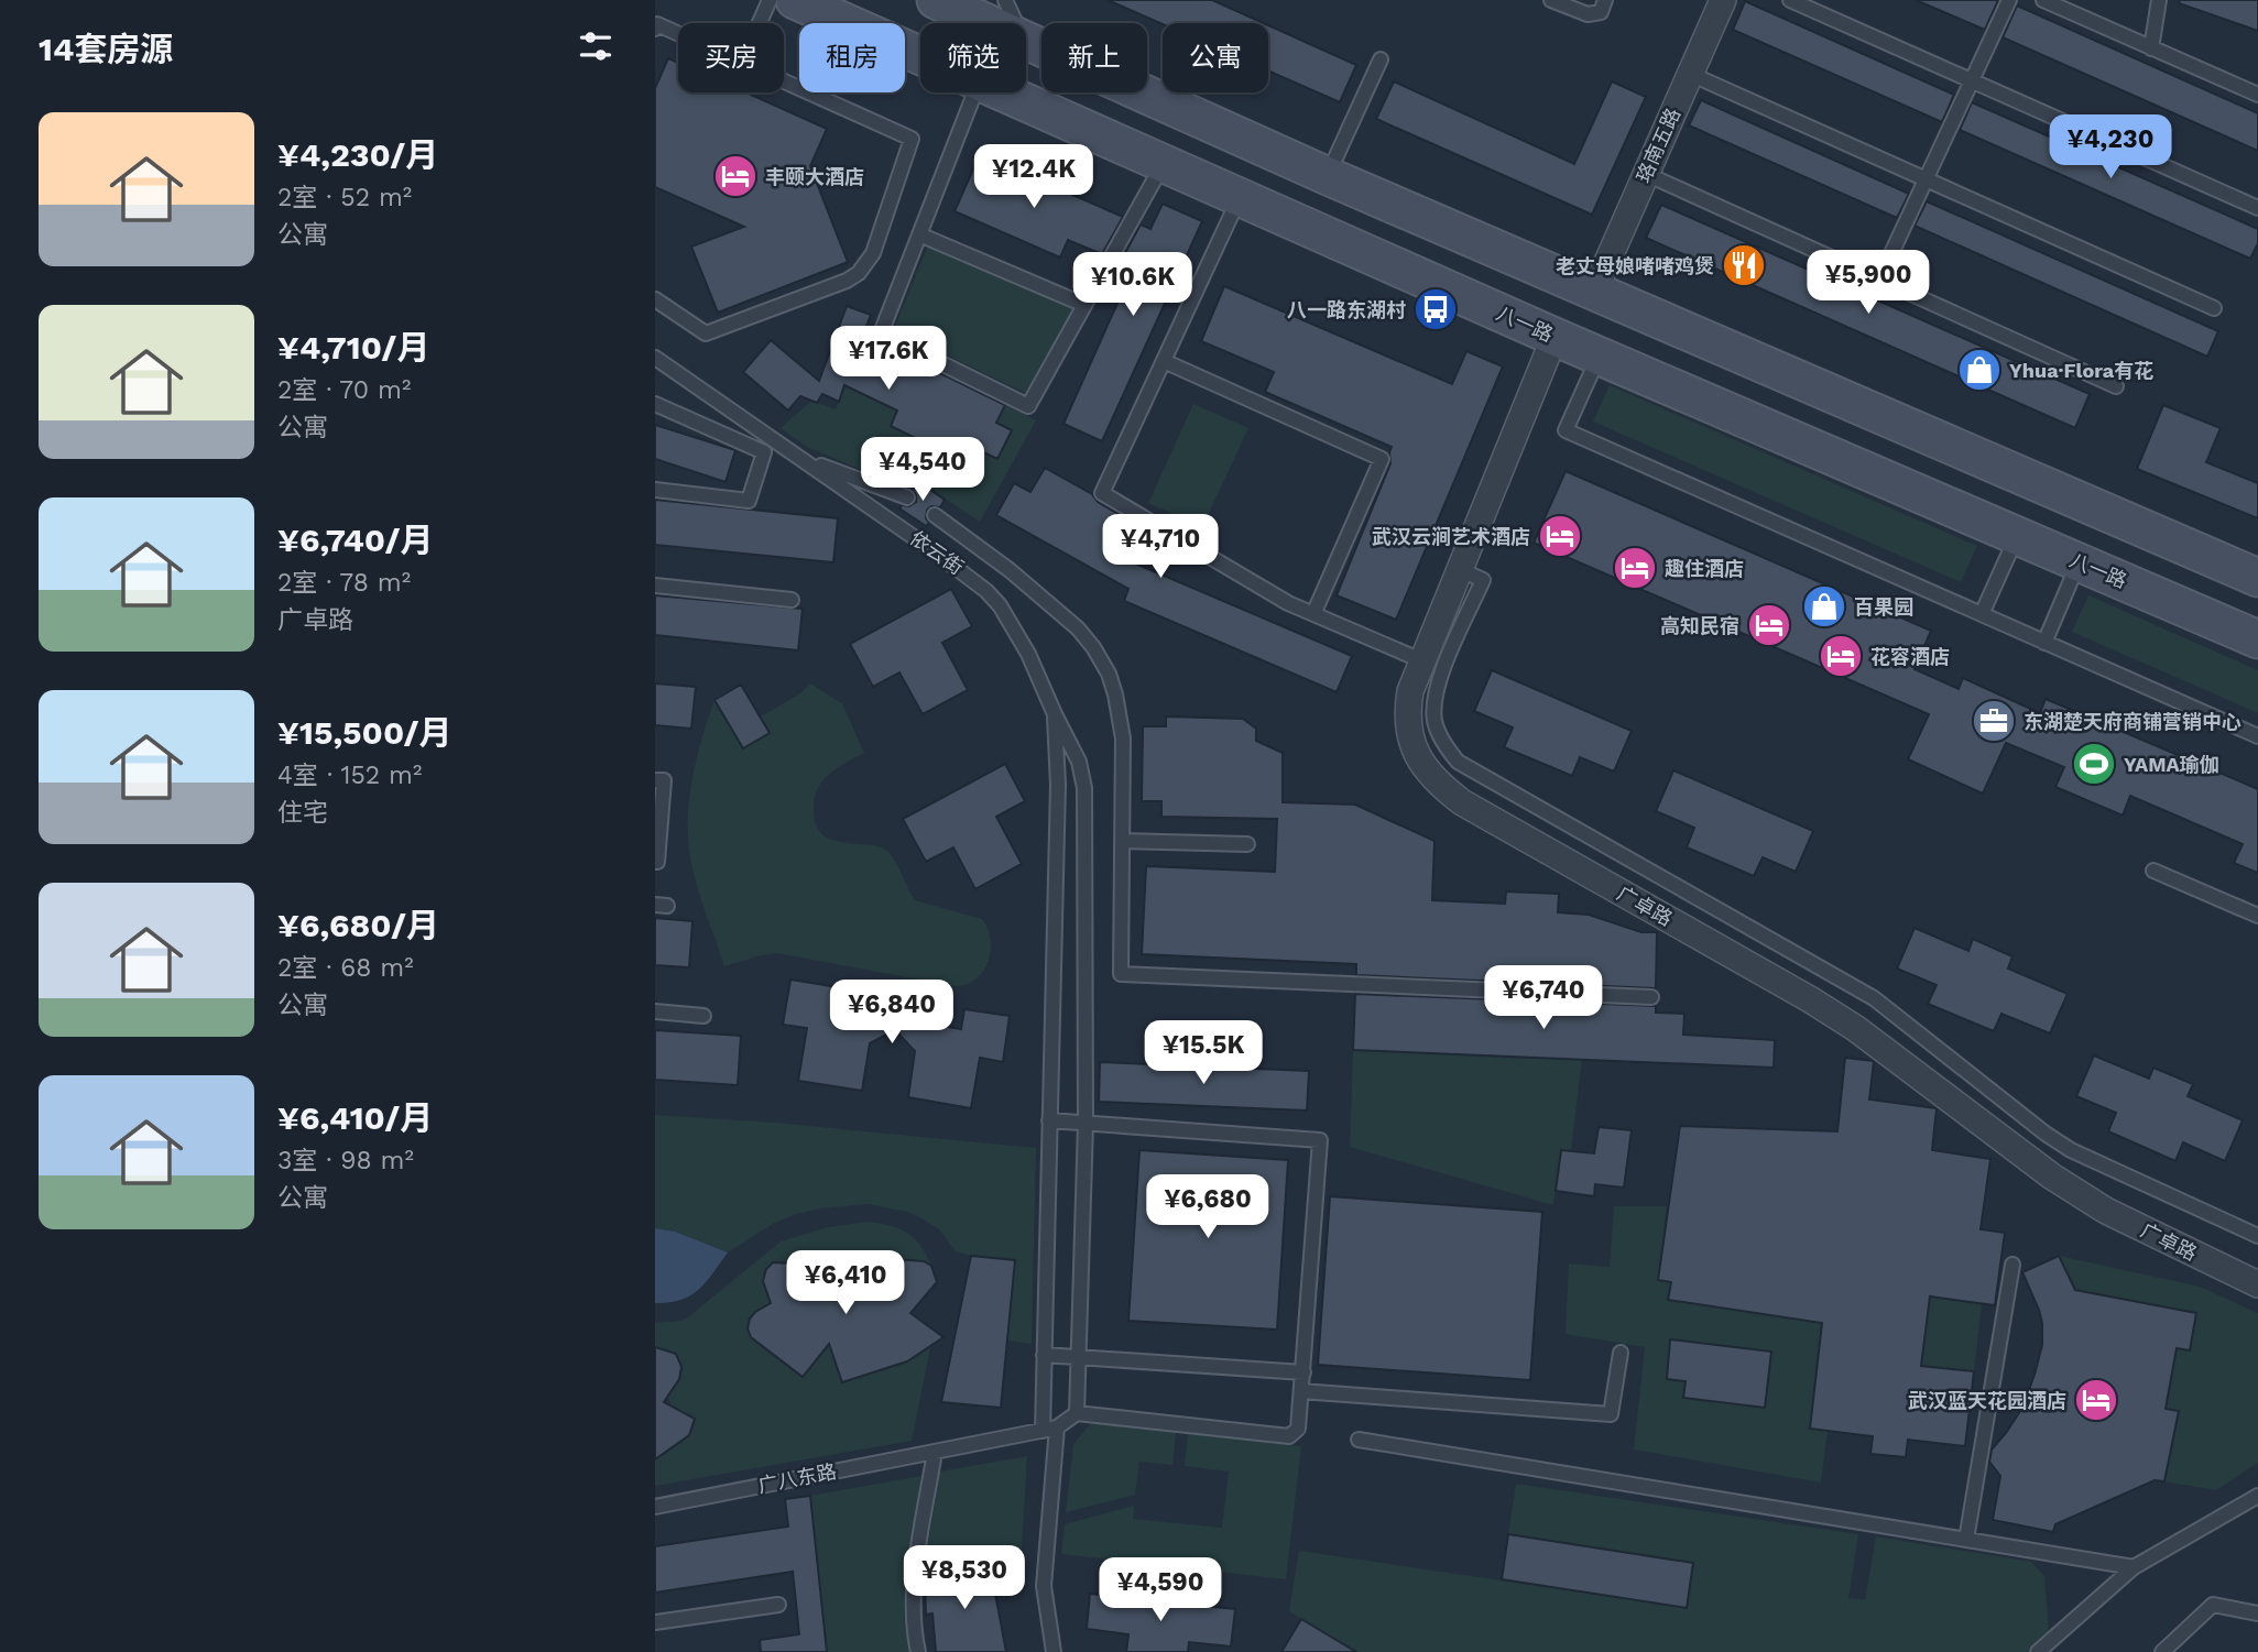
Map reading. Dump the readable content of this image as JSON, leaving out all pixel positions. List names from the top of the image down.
{
  "streets": {
    "main road": ["八一路"],
    "street": ["珞南五路", "广卓路"],
    "lane": ["依云街", "广八东路"]
  },
  "crossings": [
    ["八一路", "广卓路"]
  ],
  "places": {
    "hotel": [
      "丰颐大酒店",
      "武汉云涧艺术酒店",
      "趣住酒店",
      "高知民宿",
      "花容酒店",
      "武汉蓝天花园酒店"
    ],
    "restaurant": ["老丈母娘啫啫鸡煲"],
    "bus stop": ["八一路东湖村"],
    "shop": ["Yhua·Flora有花", "百果园"],
    "office": ["东湖楚天府商铺营销中心"],
    "sports": ["YAMA瑜伽"]
  },
  "page": {
    "heading": "14套房源",
    "chip": [
      "买房",
      "租房",
      "筛选",
      "新上",
      "公寓"
    ],
    "list": [
      {
        "name": "¥4,230/月",
        "note": "2室 · 52 m² · 公寓"
      },
      {
        "name": "¥4,710/月",
        "note": "2室 · 70 m² · 公寓"
      },
      {
        "name": "¥6,740/月",
        "note": "2室 · 78 m² · 广卓路"
      },
      {
        "name": "¥15,500/月",
        "note": "4室 · 152 m² · 住宅"
      },
      {
        "name": "¥6,680/月",
        "note": "2室 · 68 m² · 公寓"
      },
      {
        "name": "¥6,410/月",
        "note": "3室 · 98 m² · 公寓"
      }
    ],
    "price": [
      "¥4,230",
      "¥12.4K",
      "¥5,900",
      "¥10.6K",
      "¥17.6K",
      "¥4,540",
      "¥4,710",
      "¥6,740",
      "¥6,840",
      "¥15.5K",
      "¥6,680",
      "¥6,410",
      "¥8,530",
      "¥4,590"
    ]
  }
}
